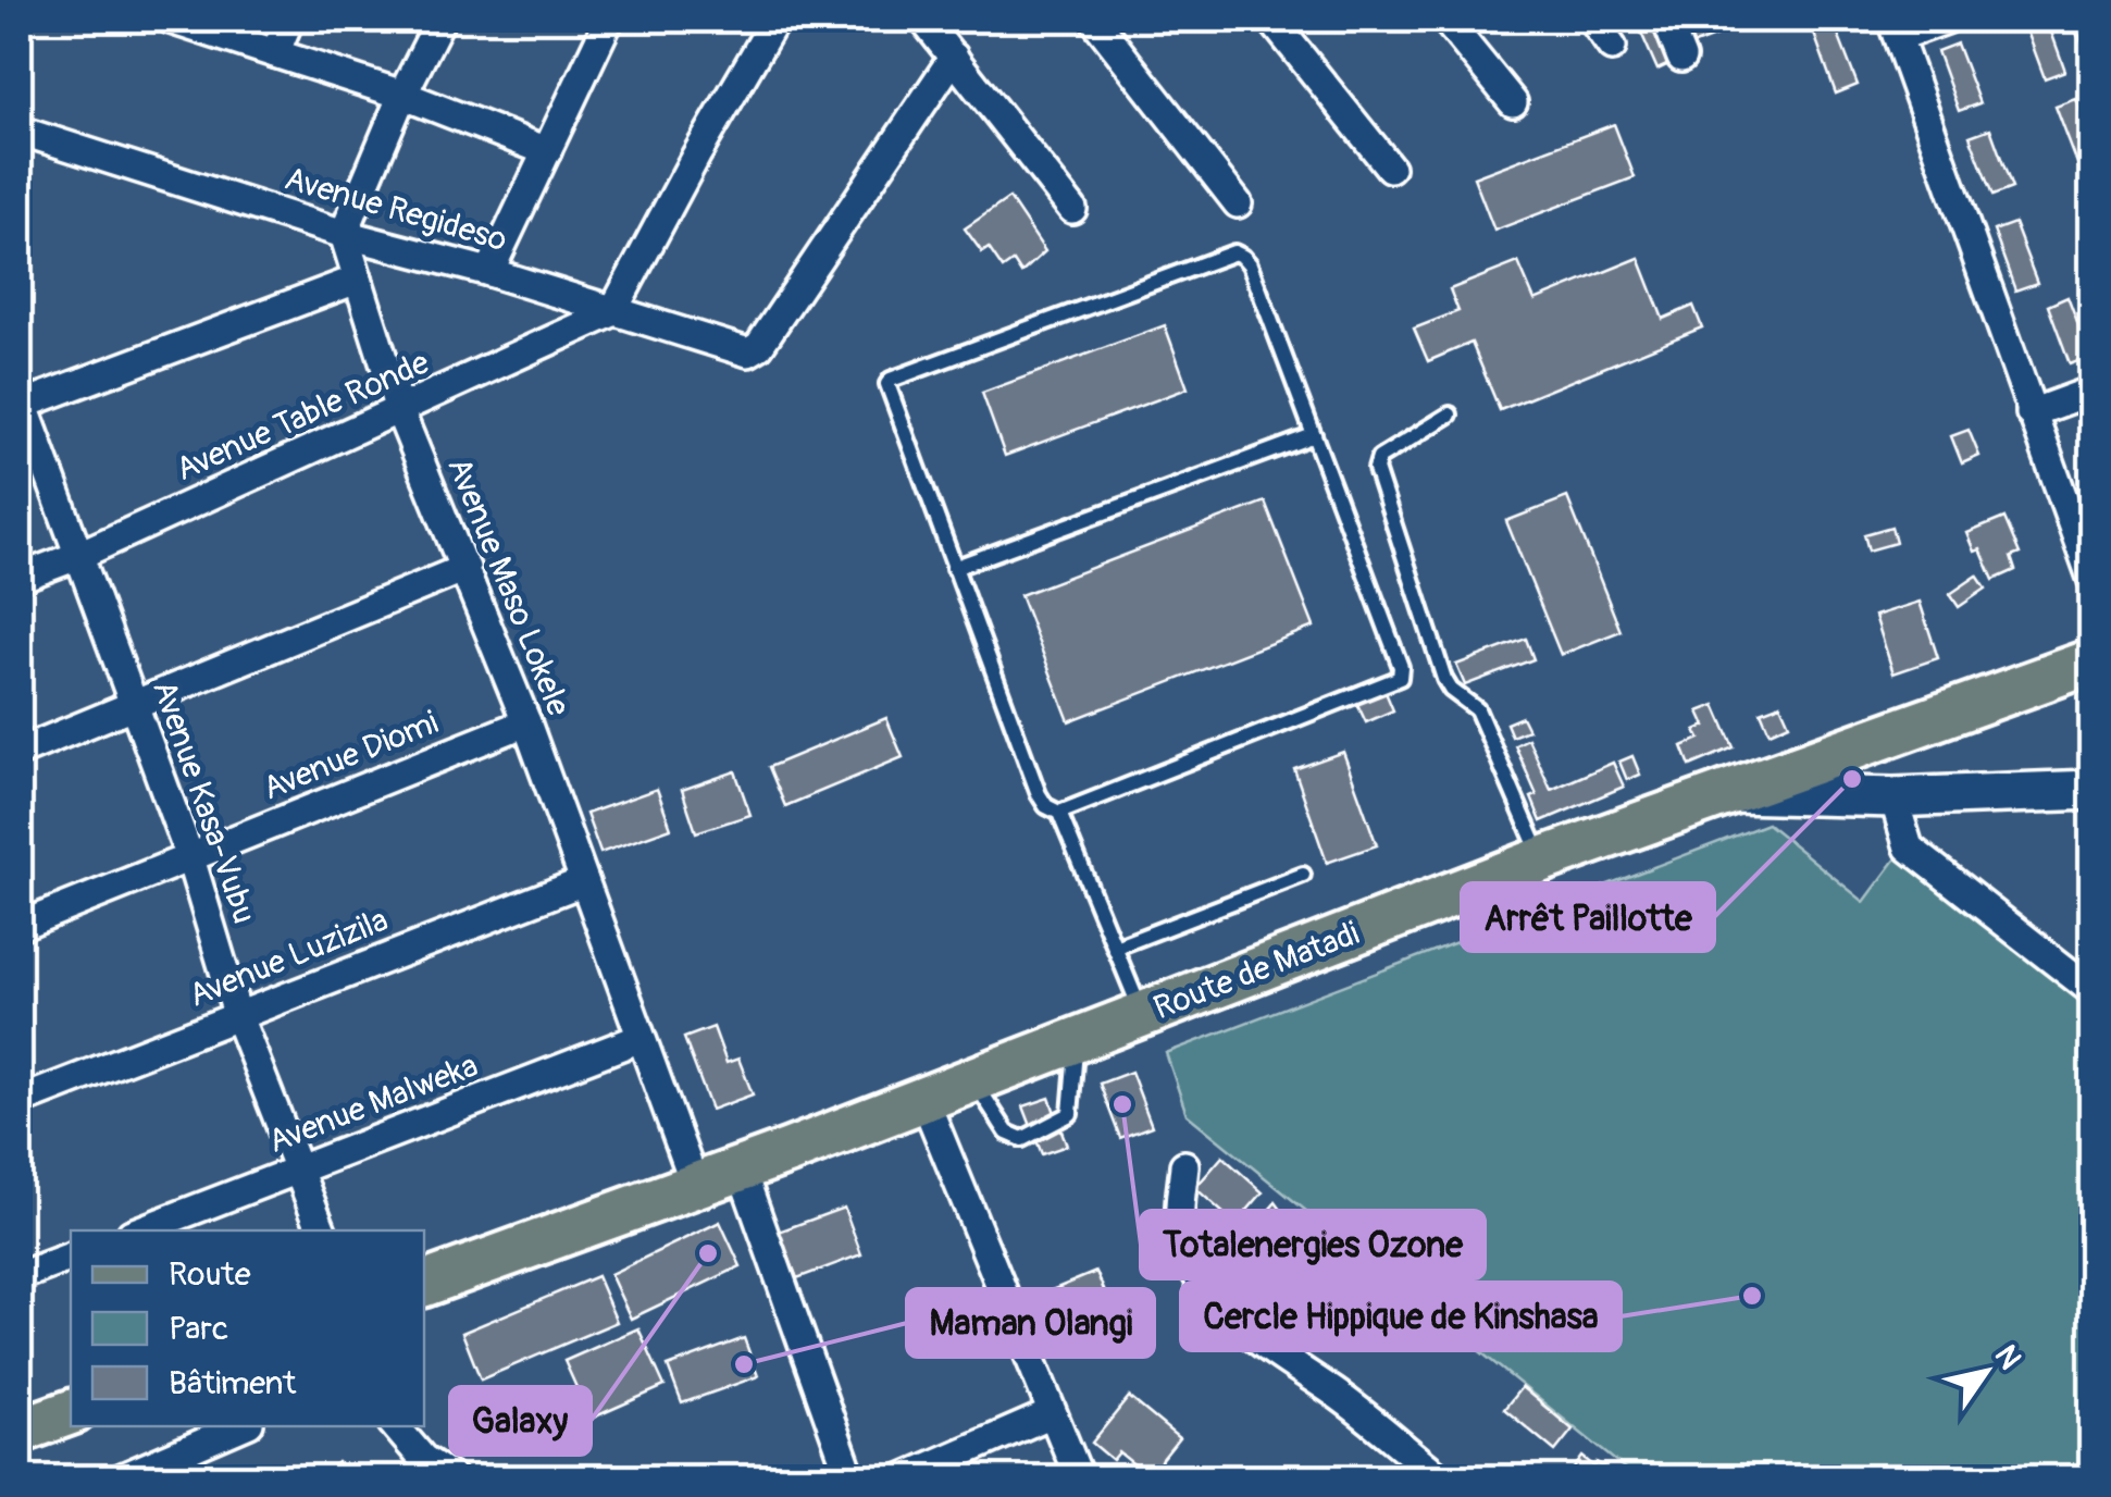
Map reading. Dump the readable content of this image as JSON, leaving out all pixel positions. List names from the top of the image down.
{
  "streets": {
    "main road": ["Route de Matadi"],
    "street": [
      "Avenue Regideso",
      "Avenue Table Ronde",
      "Avenue Maso Lokele",
      "Avenue Diomi",
      "Avenue Kasa-Vubu",
      "Avenue Luzizila",
      "Avenue Malweka"
    ]
  },
  "crossings": [
    ["Avenue Regideso", "Avenue Table Ronde"],
    ["Avenue Regideso", "Avenue Maso Lokele"],
    ["Avenue Table Ronde", "Avenue Maso Lokele"],
    ["Avenue Table Ronde", "Avenue Kasa-Vubu"],
    ["Avenue Maso Lokele", "Avenue Diomi"],
    ["Avenue Maso Lokele", "Avenue Luzizila"],
    ["Avenue Maso Lokele", "Route de Matadi"],
    ["Avenue Maso Lokele", "Avenue Malweka"],
    ["Avenue Diomi", "Avenue Kasa-Vubu"],
    ["Avenue Kasa-Vubu", "Avenue Luzizila"],
    ["Avenue Kasa-Vubu", "Avenue Malweka"]
  ],
  "places": [
    "Arrêt Paillotte",
    "Totalenergies Ozone",
    "Galaxy",
    "Cercle Hippique de Kinshasa",
    "Maman Olangi"
  ],
  "legend": ["Route", "Parc", "Bâtiment"],
  "north": "top right"
}
